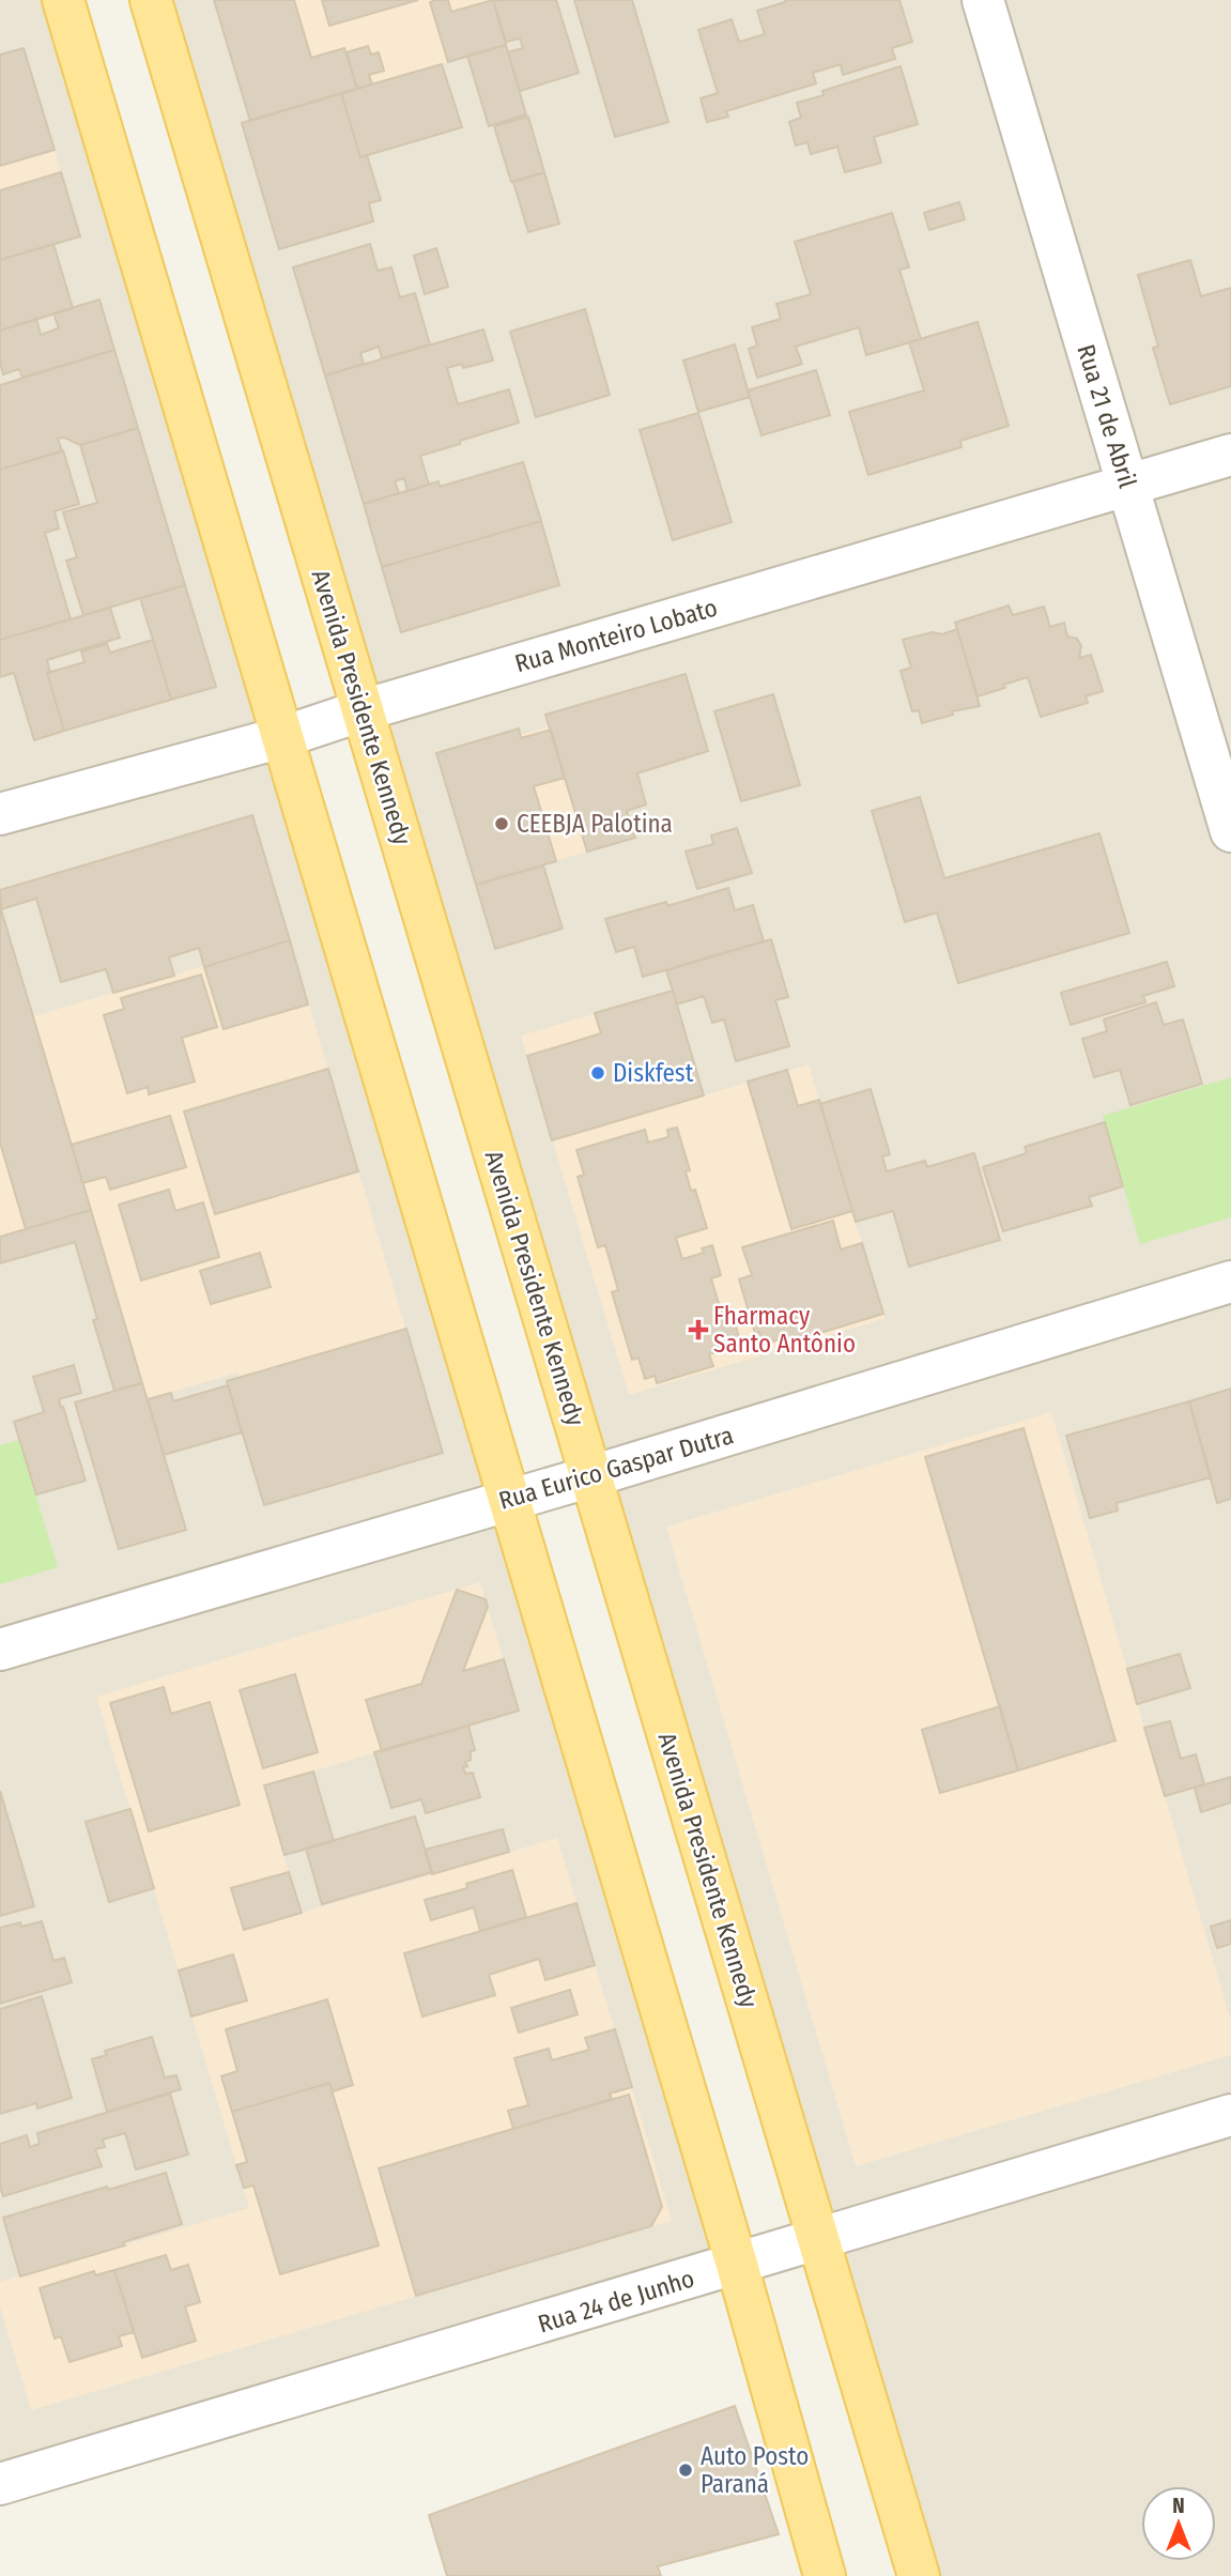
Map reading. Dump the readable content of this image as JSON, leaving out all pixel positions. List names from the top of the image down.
{
  "streets": {
    "main road": ["Avenida Presidente Kennedy"],
    "street": [
      "Rua 21 de Abril",
      "Rua Monteiro Lobato",
      "Rua Eurico Gaspar Dutra",
      "Rua 24 de Junho"
    ]
  },
  "crossings": [
    ["Rua 21 de Abril", "Rua Monteiro Lobato"],
    ["Rua Monteiro Lobato", "Avenida Presidente Kennedy"],
    ["Avenida Presidente Kennedy", "Rua Eurico Gaspar Dutra"],
    ["Avenida Presidente Kennedy", "Rua 24 de Junho"]
  ],
  "places": {
    "other": ["CEEBJA Palotina", "Diskfest", "Auto Posto Paraná"],
    "health": ["Fharmacy Santo Antônio"]
  },
  "north": "top"
}
